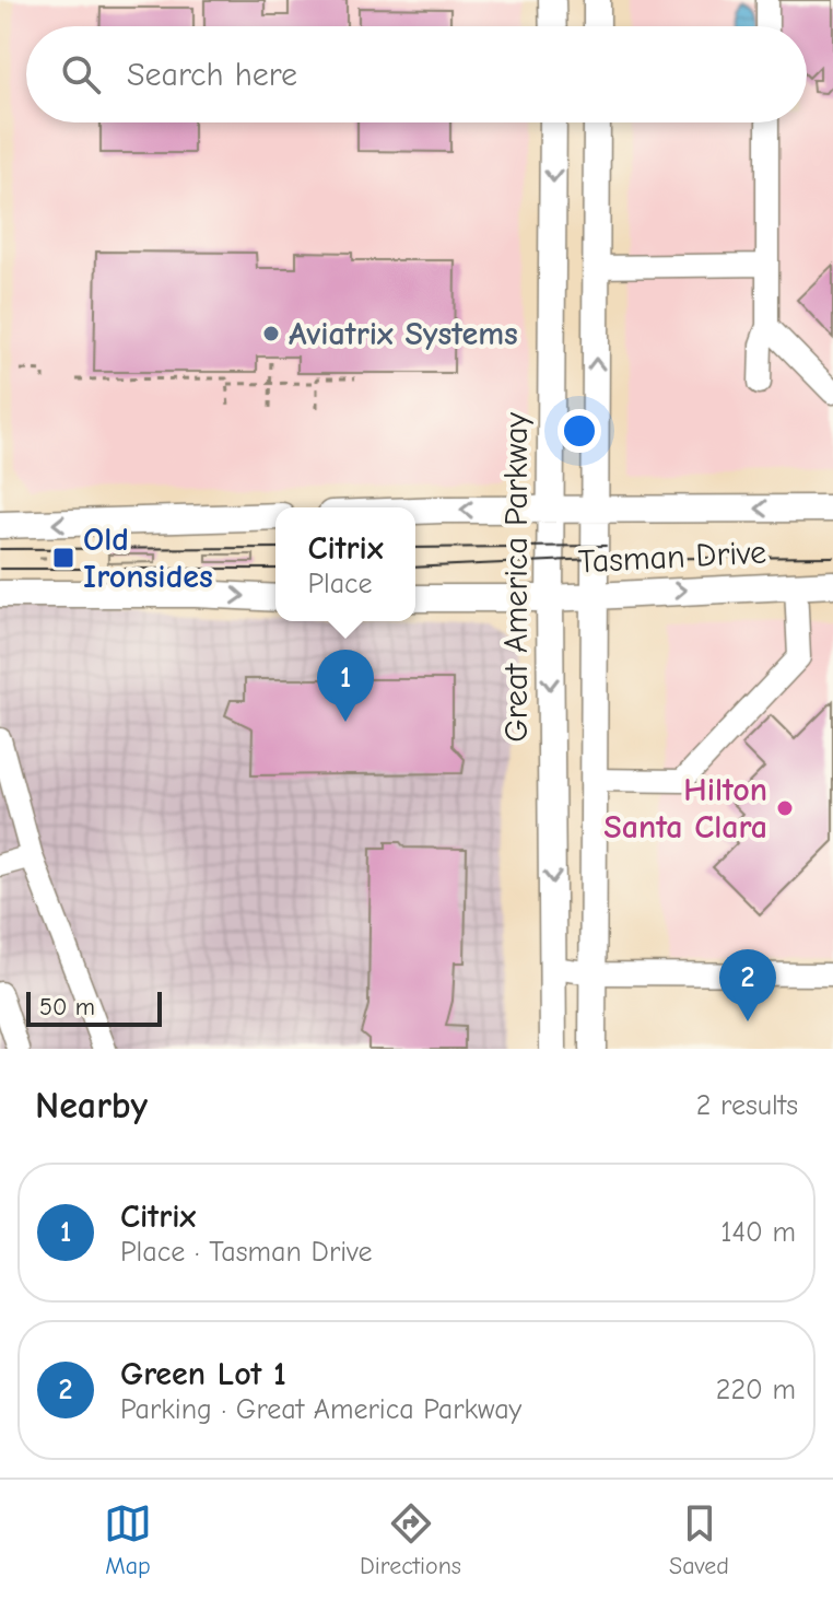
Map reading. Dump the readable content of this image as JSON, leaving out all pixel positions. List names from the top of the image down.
{
  "streets": {
    "main road": ["Tasman Drive", "Great America Parkway"]
  },
  "crossings": [
    ["Tasman Drive", "Great America Parkway"]
  ],
  "places": {
    "other": ["Aviatrix Systems", "Hilton Santa Clara"],
    "transit": ["Old Ironsides"]
  },
  "scale_bar": "50 m",
  "page": {
    "search": "Search here",
    "popup": ["Citrix", "Place"],
    "pins": ["1", "2"],
    "scale": "50 m",
    "heading": ["Nearby", "2 results"],
    "list": [
      {
        "mark": "1",
        "name": "Citrix",
        "note": "Place · Tasman Drive",
        "value": "140 m"
      },
      {
        "mark": "2",
        "name": "Green Lot 1",
        "note": "Parking · Great America Parkway",
        "value": "220 m"
      }
    ],
    "nav": ["Map", "Directions", "Saved"]
  }
}
